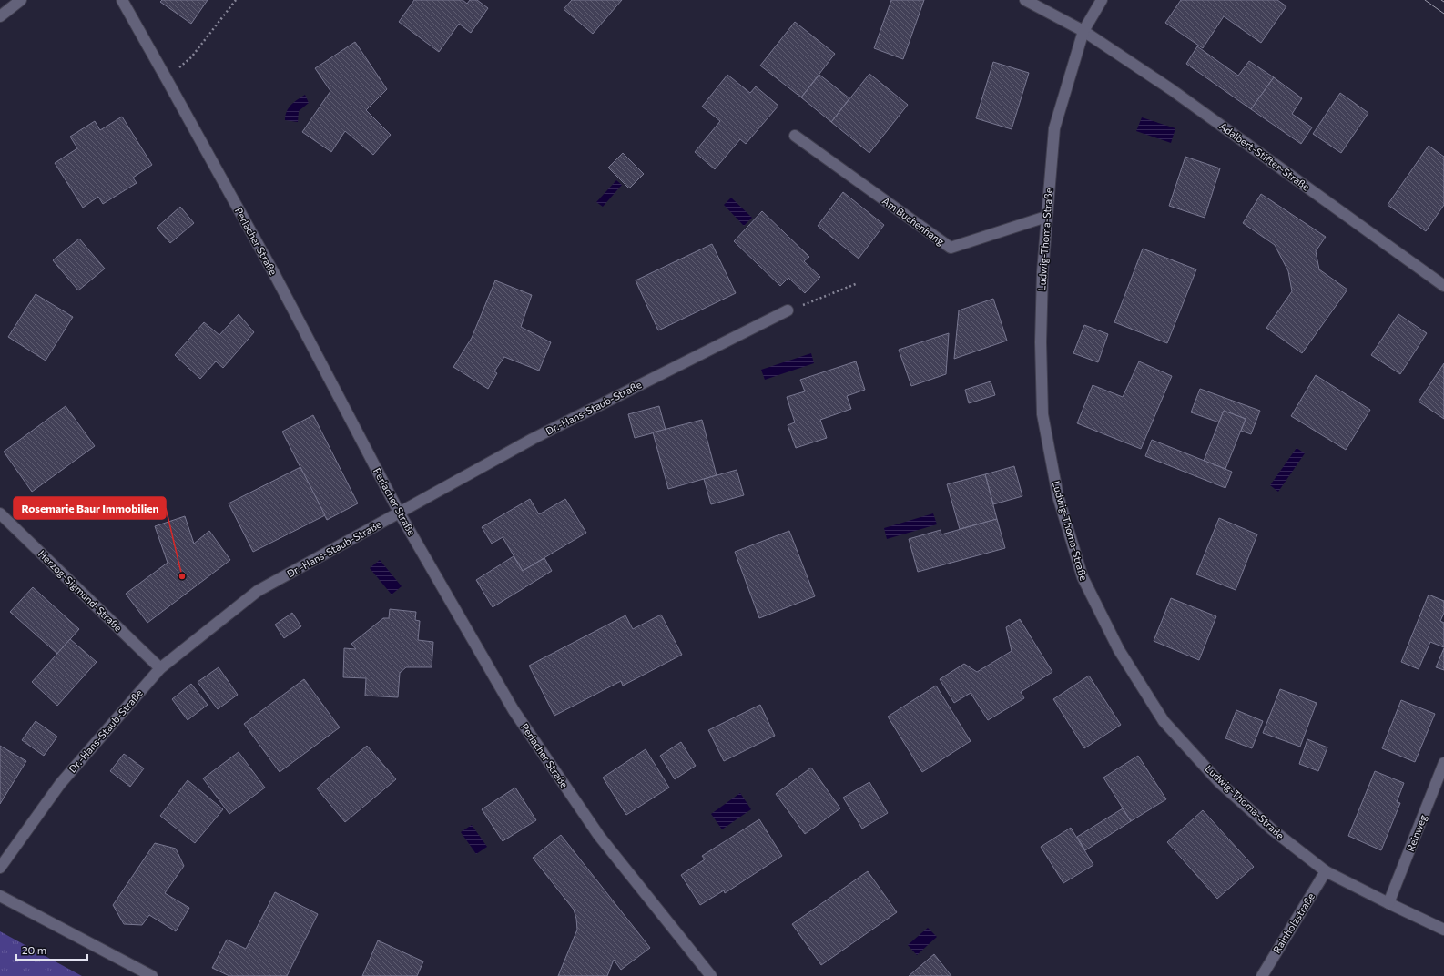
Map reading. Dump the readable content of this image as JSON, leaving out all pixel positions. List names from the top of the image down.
{
  "streets": {
    "street": [
      "Adalbert-Stifter-Straße",
      "Am Buchenhang",
      "Ludwig-Thoma-Straße",
      "Perlacher Straße",
      "Dr.-Hans-Staub-Straße",
      "Herzog-Sigmund-Straße",
      "Reinweg",
      "Rainholzstraße"
    ]
  },
  "crossings": [
    ["Adalbert-Stifter-Straße", "Ludwig-Thoma-Straße"],
    ["Am Buchenhang", "Ludwig-Thoma-Straße"],
    ["Ludwig-Thoma-Straße", "Reinweg"],
    ["Ludwig-Thoma-Straße", "Rainholzstraße"],
    ["Perlacher Straße", "Dr.-Hans-Staub-Straße"],
    ["Dr.-Hans-Staub-Straße", "Herzog-Sigmund-Straße"]
  ],
  "places": ["Rosemarie Baur Immobilien"],
  "scale_bar": "20 m"
}
